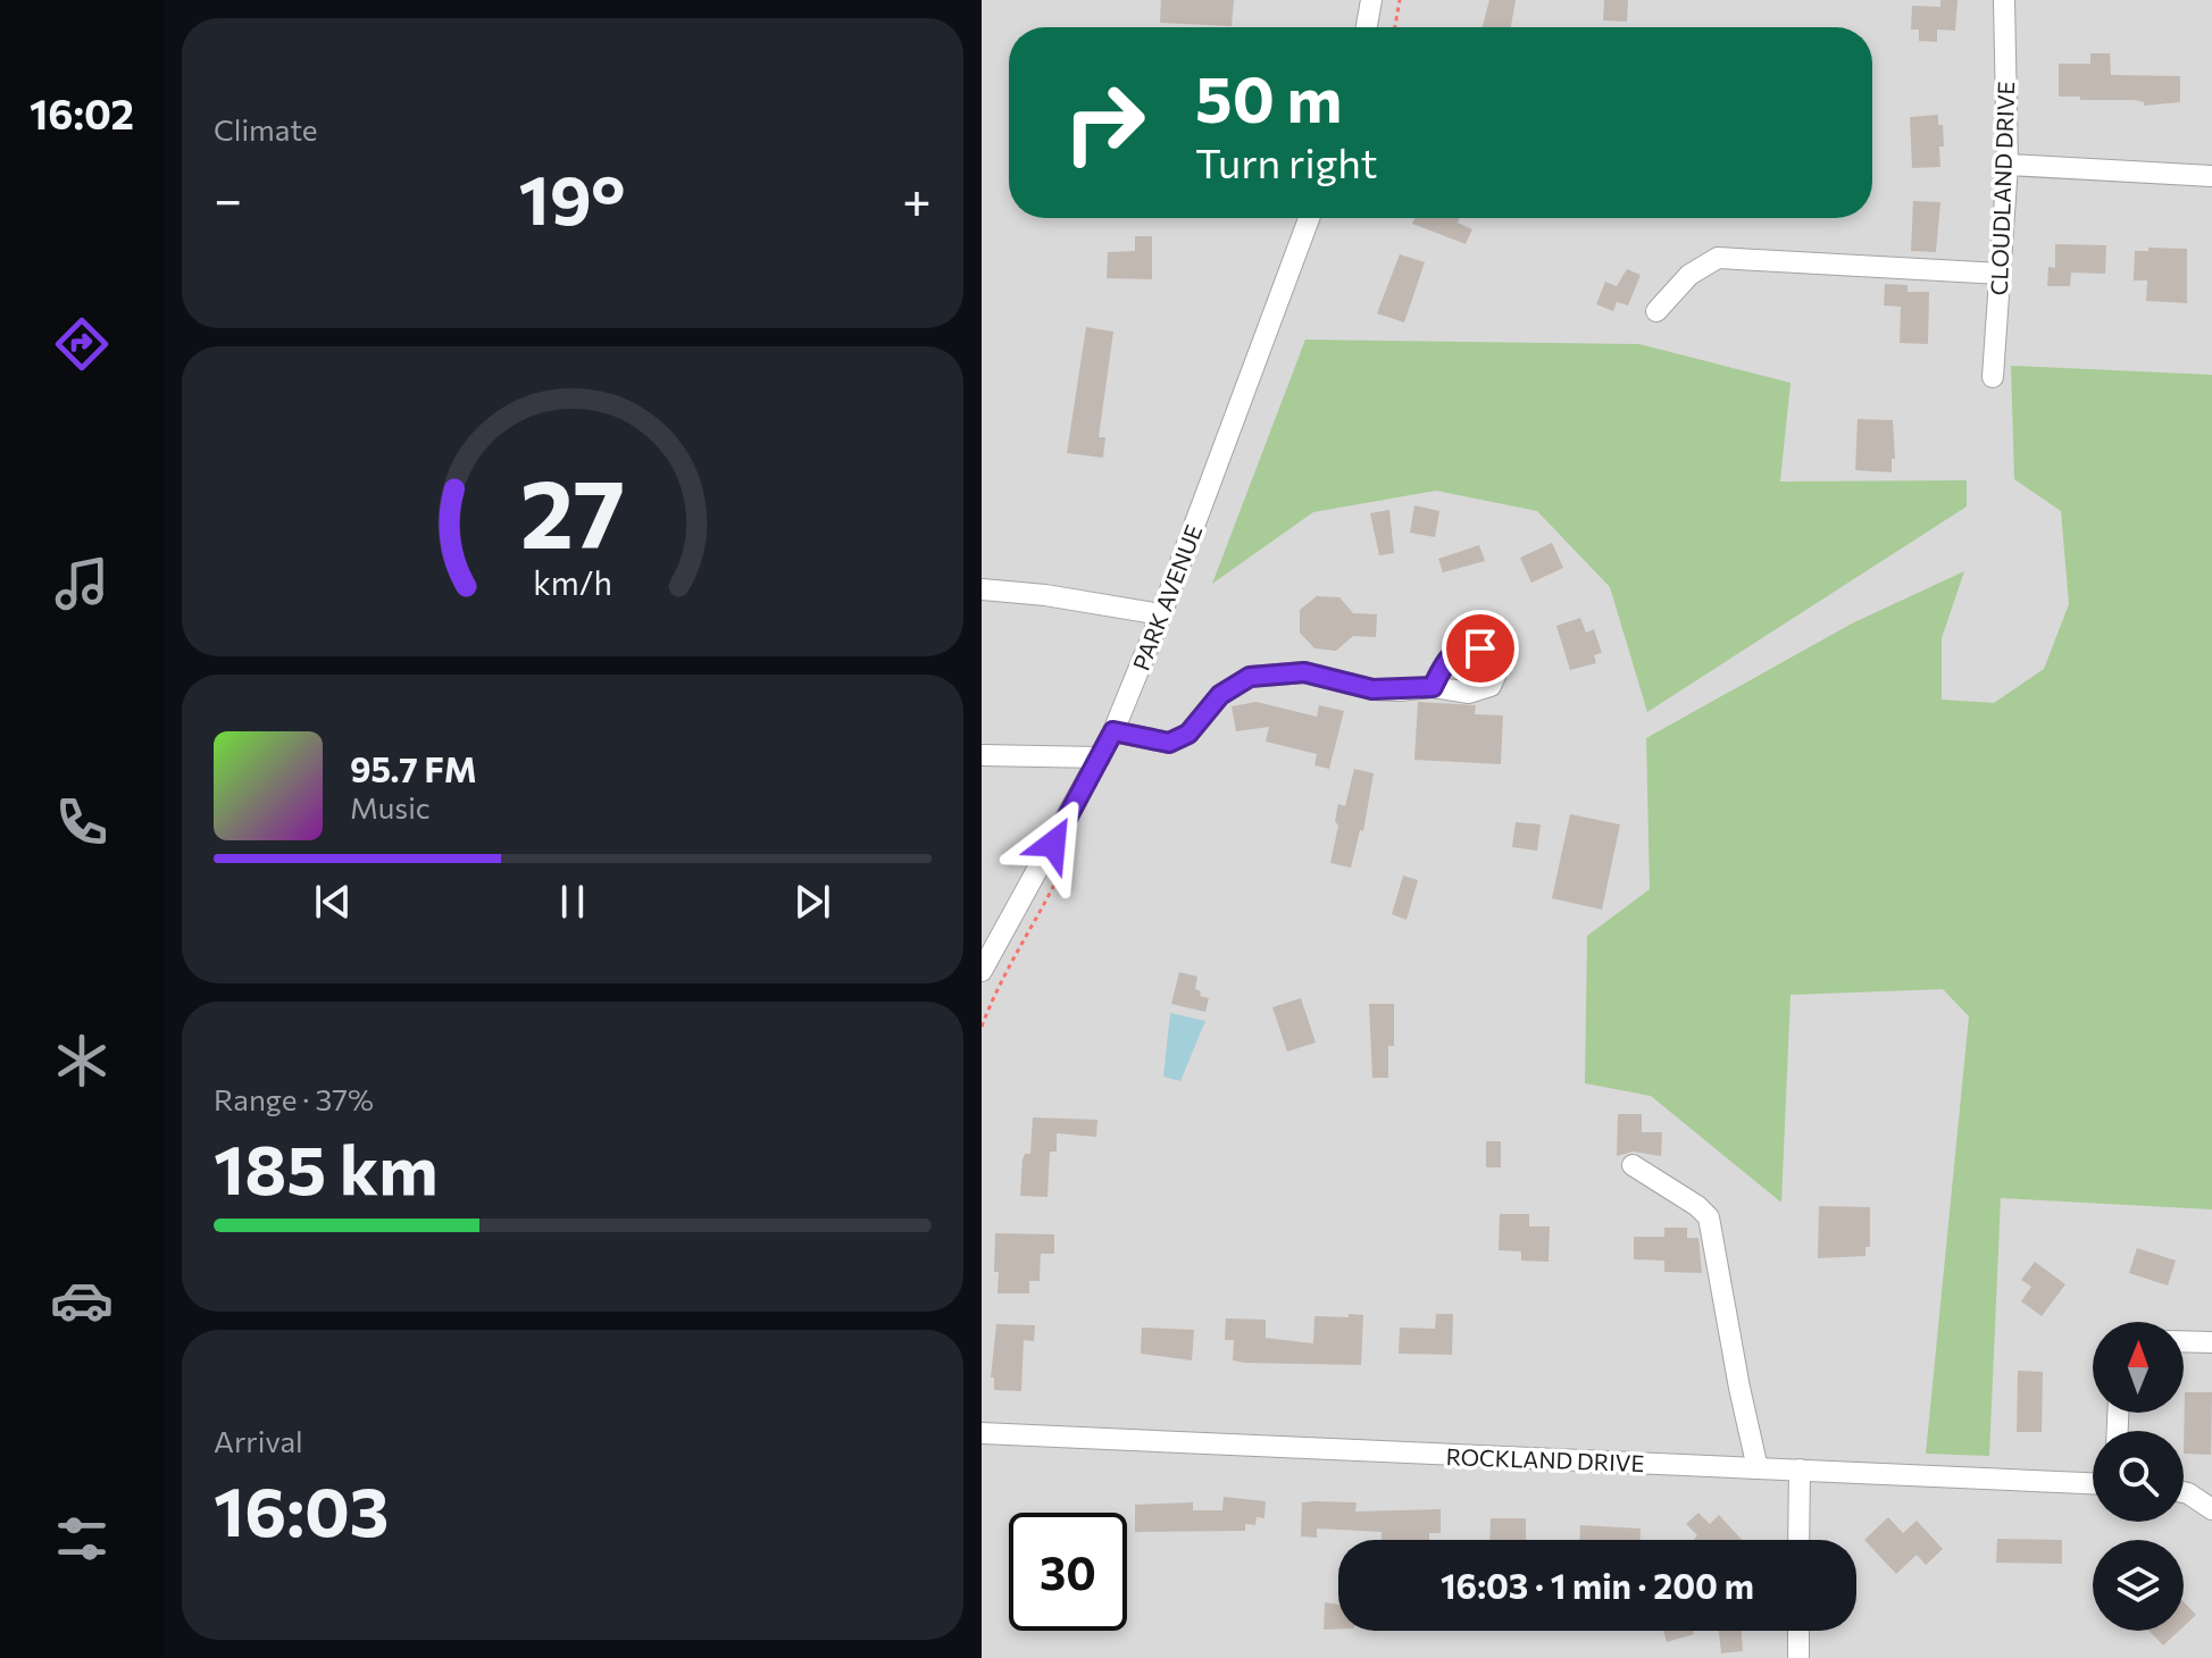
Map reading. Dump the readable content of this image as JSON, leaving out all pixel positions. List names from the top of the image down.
{
  "streets": {
    "street": ["CLOUDLAND DRIVE", "PARK AVENUE", "ROCKLAND DRIVE"]
  },
  "north": "top",
  "page": {
    "tabs": "16:02",
    "tile": [
      "Climate",
      ["Range · 37%", "185 km"],
      ["Arrival", "16:03"]
    ],
    "turn": ["50 m", "Turn right"],
    "heat": ["−", "19°", "+"],
    "song": ["95.7 FM", "Music"],
    "limit": "30",
    "trip": "16:03 · 1 min · 200 m",
    "gauge": ["27", "km/h"]
  }
}
